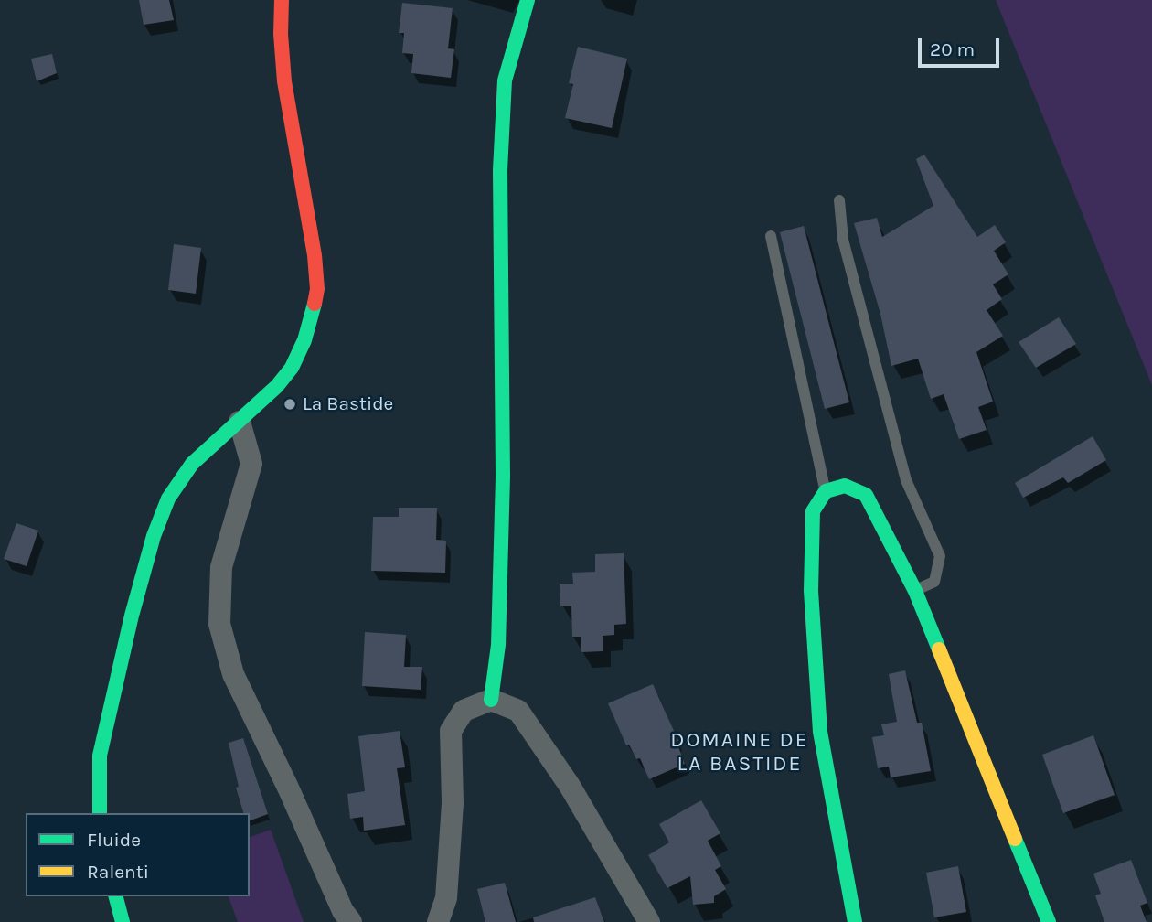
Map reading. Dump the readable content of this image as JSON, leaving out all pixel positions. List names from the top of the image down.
{
  "districts": ["DOMAINE DE LA BASTIDE"],
  "places": ["La Bastide"],
  "legend": ["Fluide", "Ralenti"],
  "scale_bar": "20 m"
}
